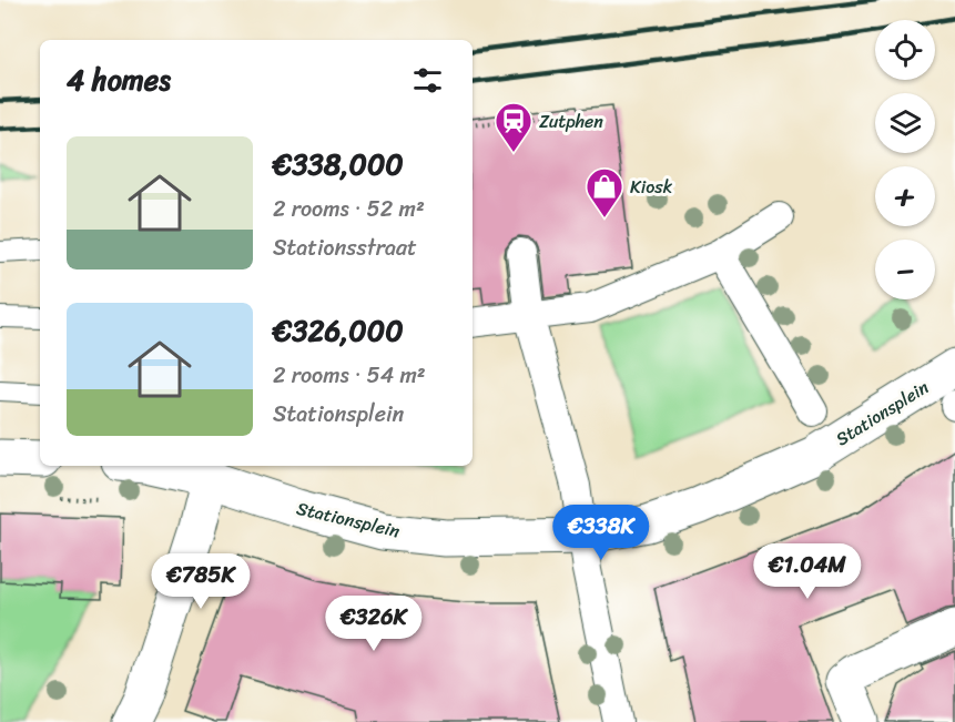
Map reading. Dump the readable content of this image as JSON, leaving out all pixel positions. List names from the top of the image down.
{
  "streets": {
    "street": ["Stationsplein"]
  },
  "places": {
    "station": ["Zutphen"],
    "shop": ["Kiosk"]
  },
  "page": {
    "map_buttons": ["+", "−"],
    "heading": "4 homes",
    "list": [
      {
        "name": "€338,000",
        "note": "2 rooms · 52 m² · Stationsstraat"
      },
      {
        "name": "€326,000",
        "note": "2 rooms · 54 m² · Stationsplein"
      }
    ],
    "price": [
      "€338K",
      "€1.04M",
      "€785K",
      "€326K"
    ]
  }
}
